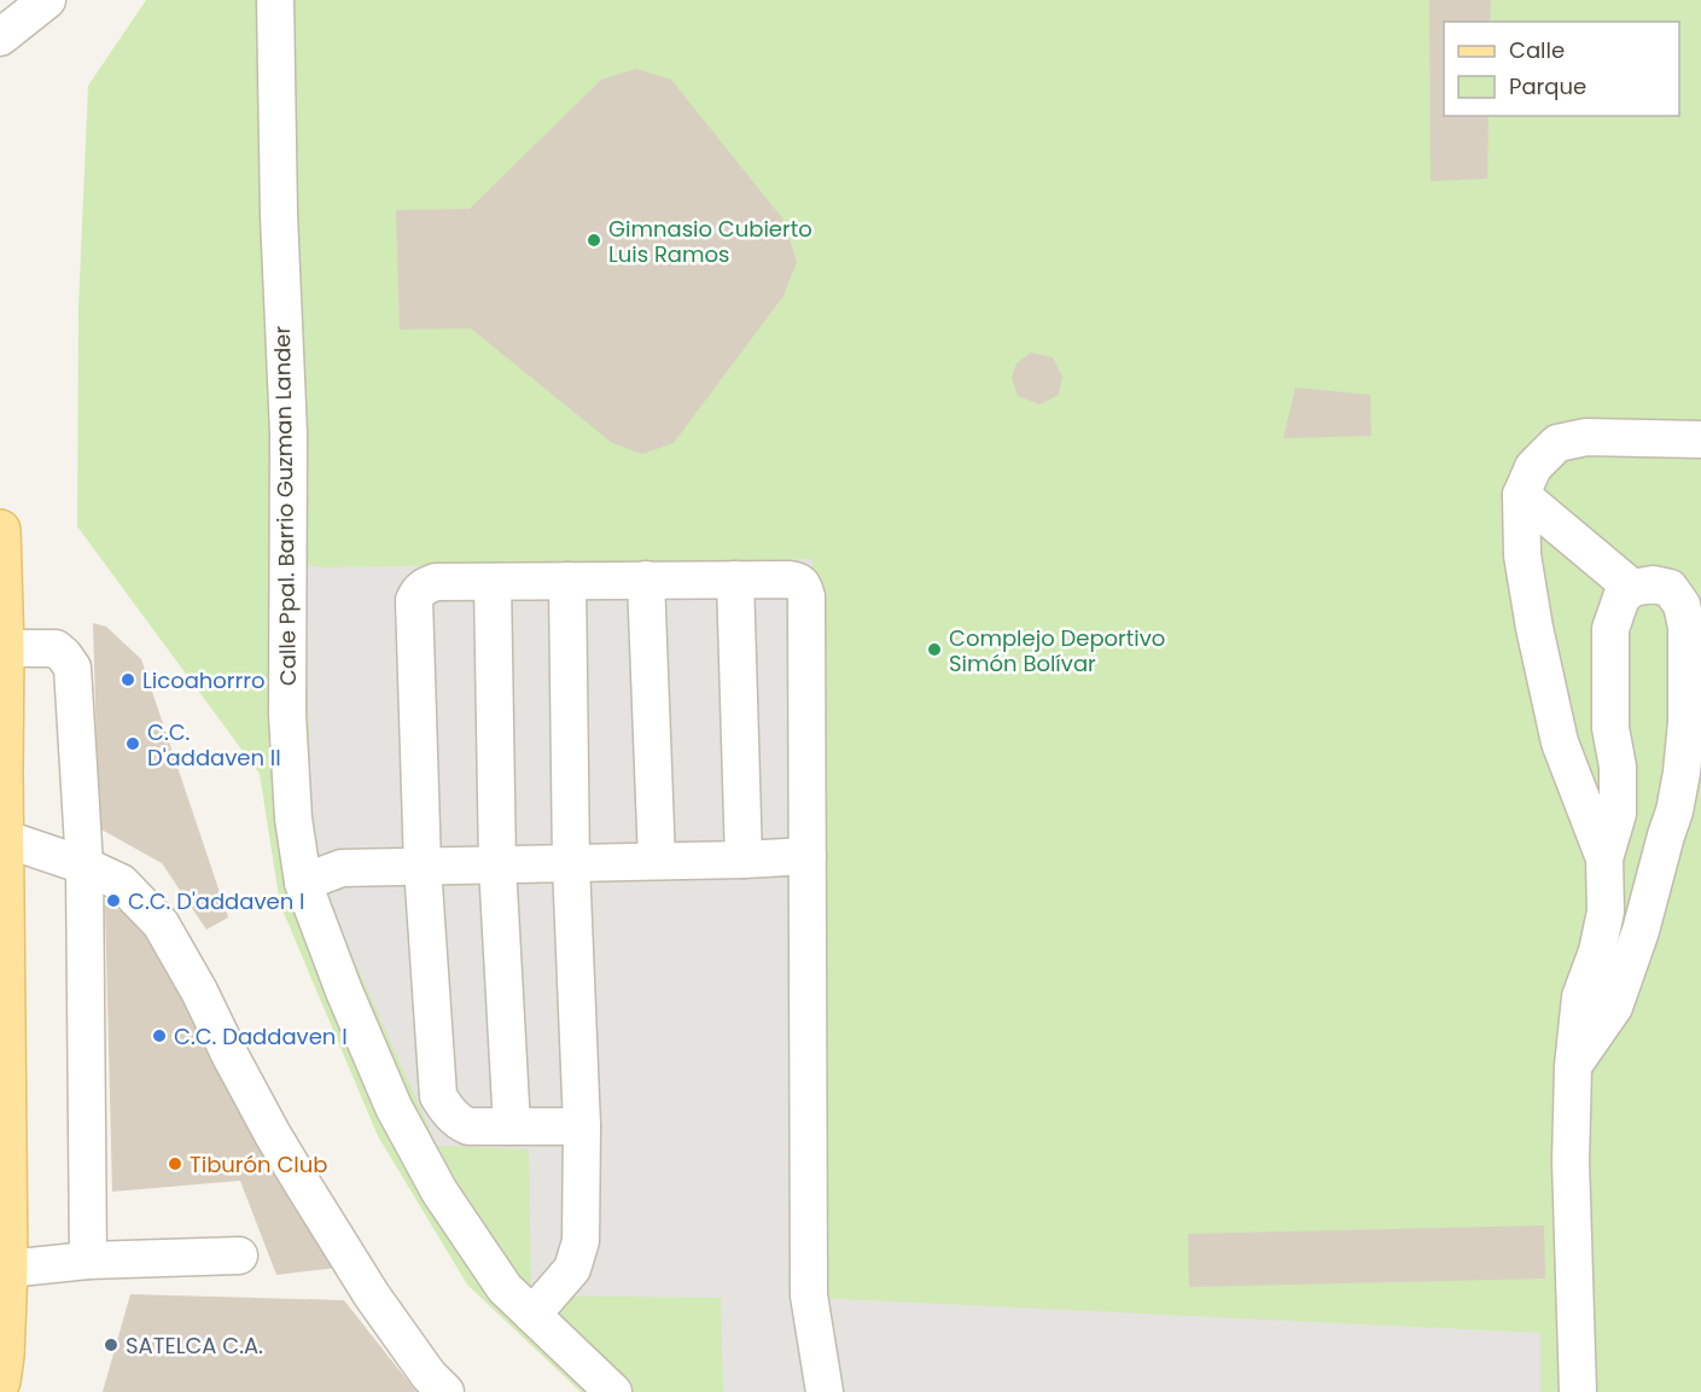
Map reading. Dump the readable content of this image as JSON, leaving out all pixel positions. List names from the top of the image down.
{
  "streets": {
    "street": ["Calle Ppal. Barrio Guzman Lander"]
  },
  "places": [
    "Gimnasio Cubierto Luis Ramos",
    "Complejo Deportivo Simón Bolívar",
    "Licoahorrro",
    "C.C. D'addaven II",
    "C.C. D'addaven I",
    "C.C. Daddaven I",
    "Tiburón Club",
    "SATELCA C.A."
  ],
  "legend": ["Calle", "Parque"]
}
